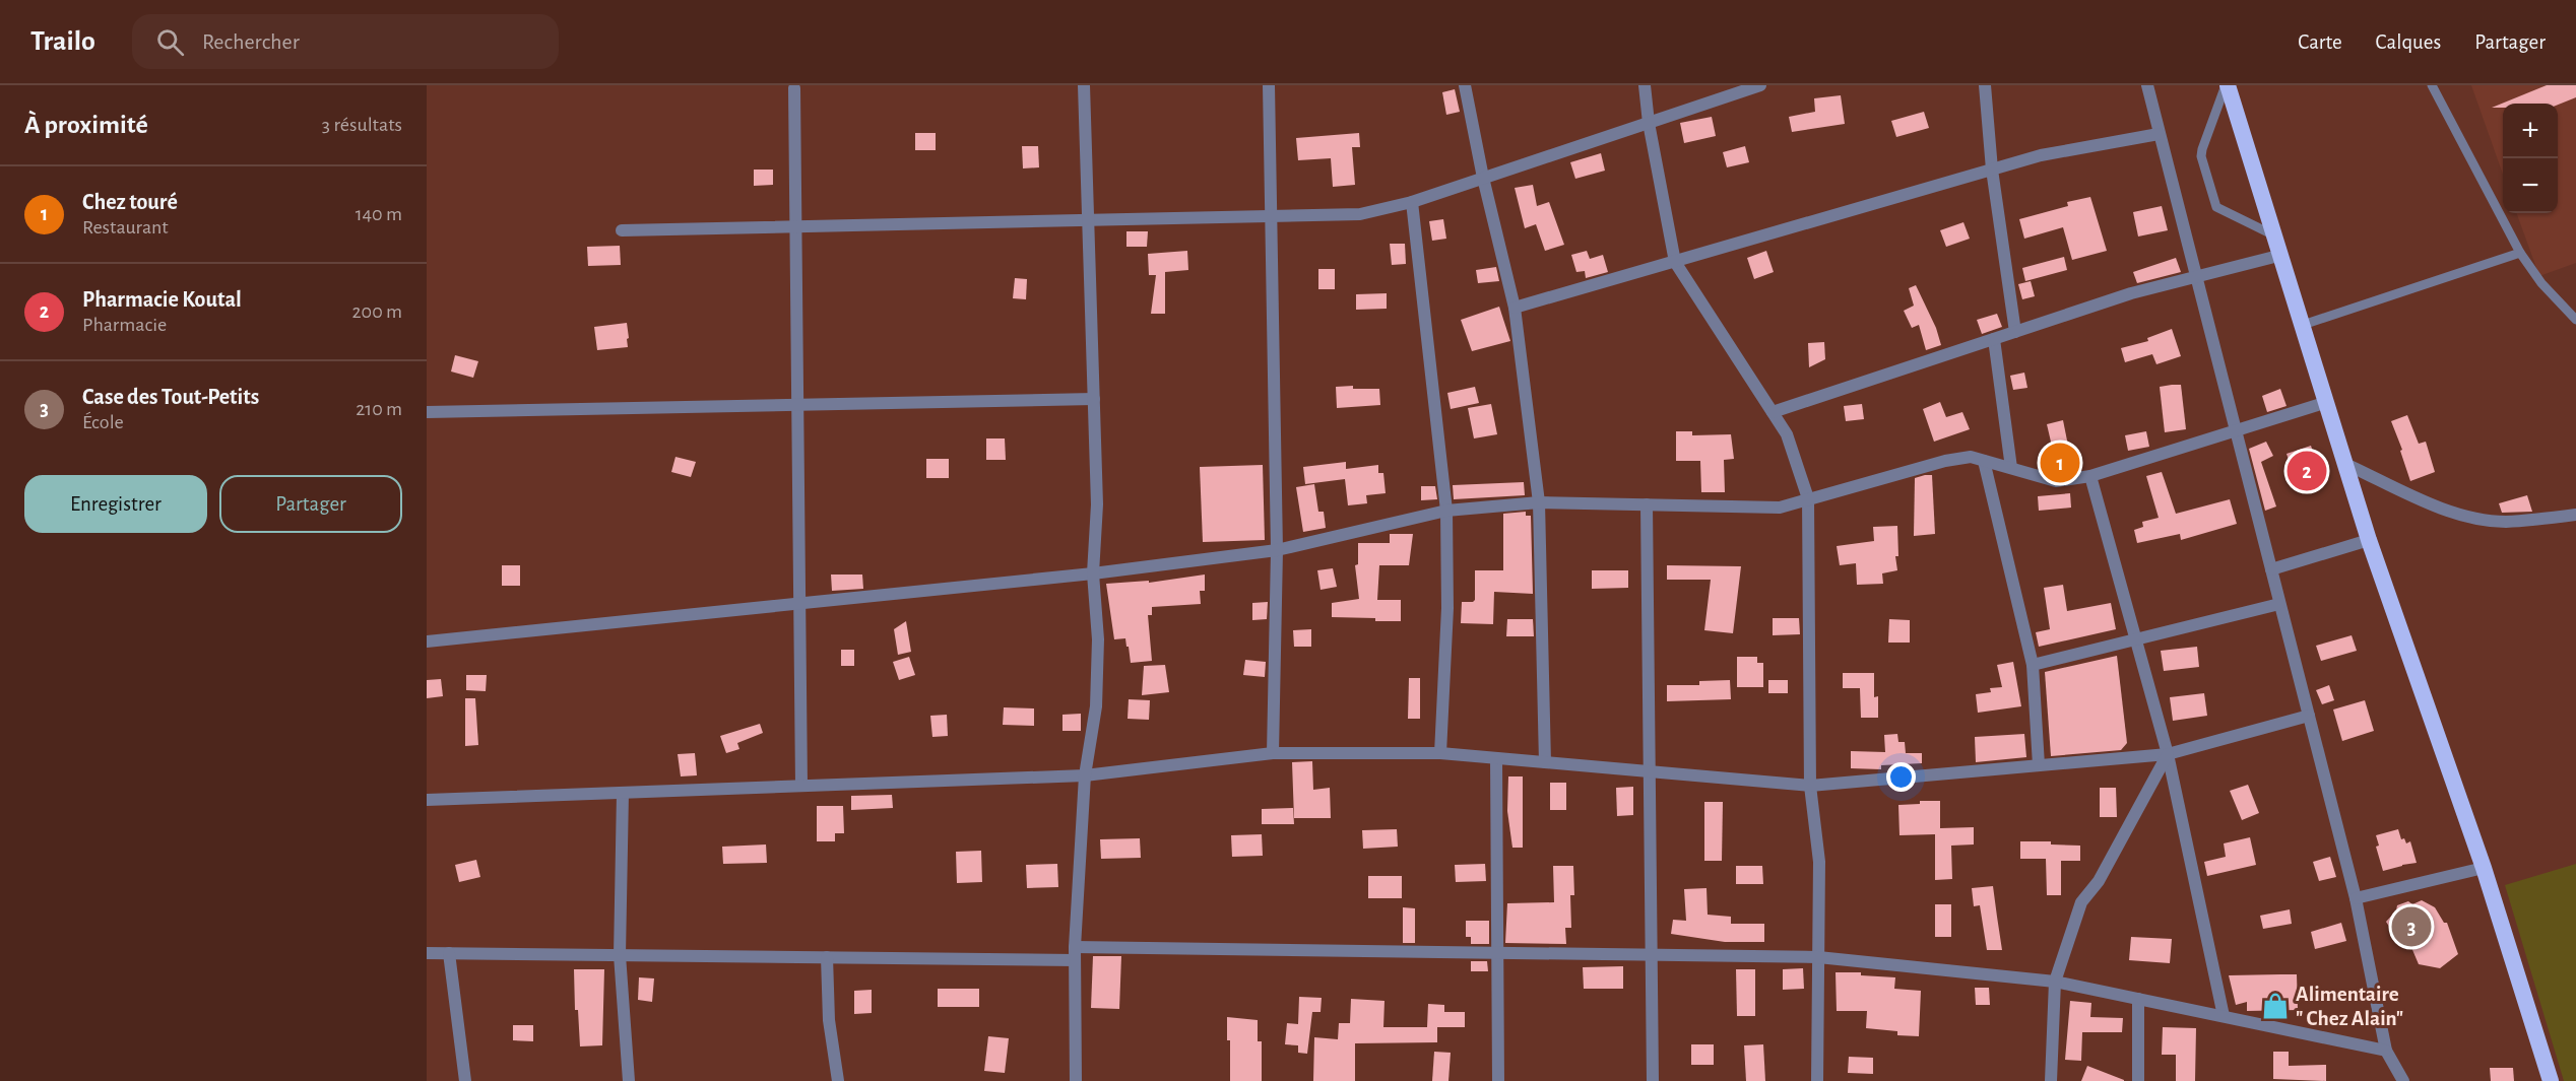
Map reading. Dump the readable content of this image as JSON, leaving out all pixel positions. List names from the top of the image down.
{
  "places": {
    "shop": ["Alimentaire \" Chez Alain\""]
  },
  "page": {
    "header": "Trailo",
    "search": "Rechercher",
    "nav": ["Carte", "Calques", "Partager"],
    "heading": ["À proximité", "3 résultats"],
    "map_buttons": ["+", "−"],
    "list": [
      {
        "mark": "1",
        "name": "Chez touré",
        "note": "Restaurant",
        "value": "140 m"
      },
      {
        "mark": "2",
        "name": "Pharmacie Koutal",
        "note": "Pharmacie",
        "value": "200 m"
      },
      {
        "mark": "3",
        "name": "Case des Tout-Petits",
        "note": "École",
        "value": "210 m"
      }
    ],
    "pins": ["1", "2", "3"],
    "buttons": ["Enregistrer", "Partager"]
  }
}
